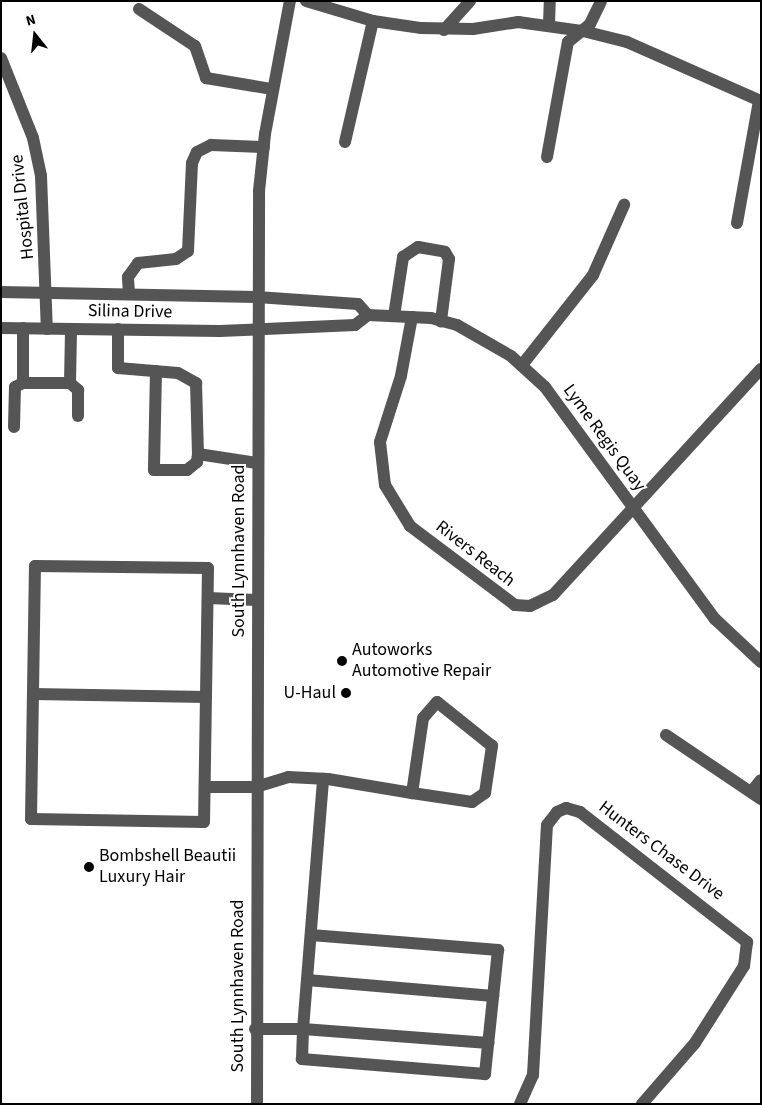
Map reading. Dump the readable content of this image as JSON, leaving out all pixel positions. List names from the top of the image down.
{
  "streets": {
    "street": [
      "Hospital Drive",
      "Silina Drive",
      "Lyme Regis Quay",
      "South Lynnhaven Road",
      "Rivers Reach",
      "Hunters Chase Drive"
    ]
  },
  "crossings": [
    ["Hospital Drive", "Silina Drive"],
    ["Silina Drive", "Lyme Regis Quay"],
    ["Silina Drive", "South Lynnhaven Road"],
    ["Lyme Regis Quay", "South Lynnhaven Road"],
    ["Lyme Regis Quay", "Rivers Reach"]
  ],
  "places": ["Autoworks Automotive Repair", "U-Haul", "Bombshell Beautii Luxury Hair"],
  "north": "top"
}
